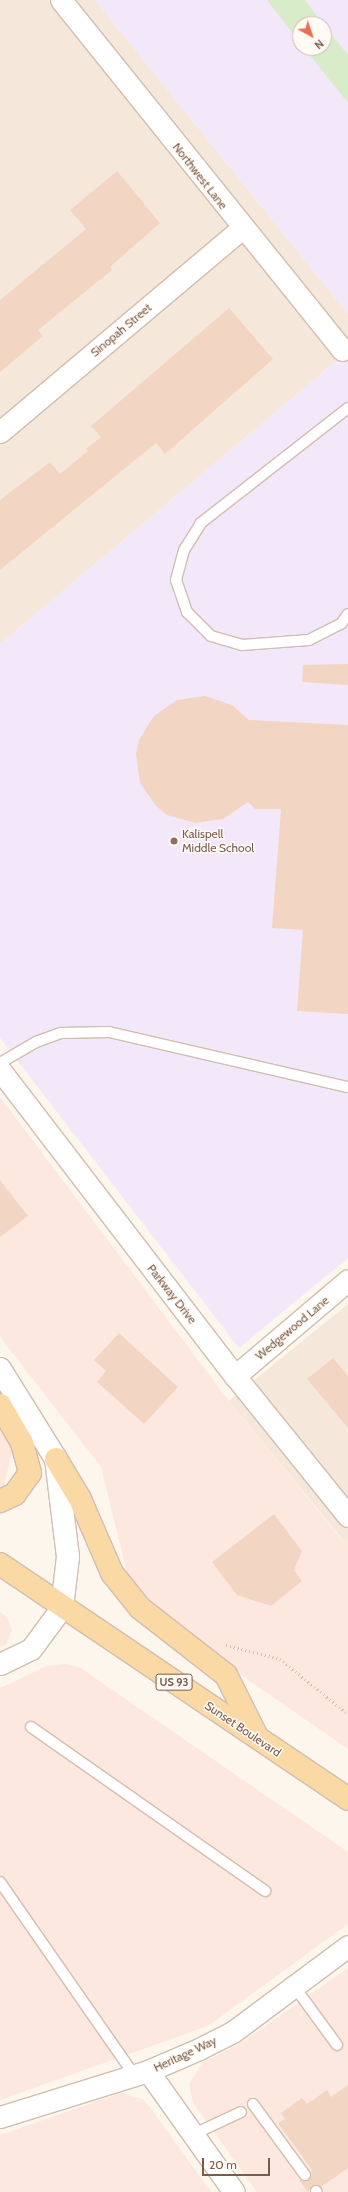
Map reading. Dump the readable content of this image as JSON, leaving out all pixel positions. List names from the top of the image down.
{
  "streets": {
    "main road": ["US 93", "Sunset Boulevard"],
    "street": [
      "Northwest Lane",
      "Sinopah Street",
      "Parkway Drive",
      "Wedgewood Lane",
      "Heritage Way"
    ]
  },
  "crossings": [
    ["Northwest Lane", "Sinopah Street"],
    ["Parkway Drive", "Wedgewood Lane"]
  ],
  "places": ["Kalispell Middle School"],
  "scale_bar": "20 m",
  "north": "bottom right"
}
